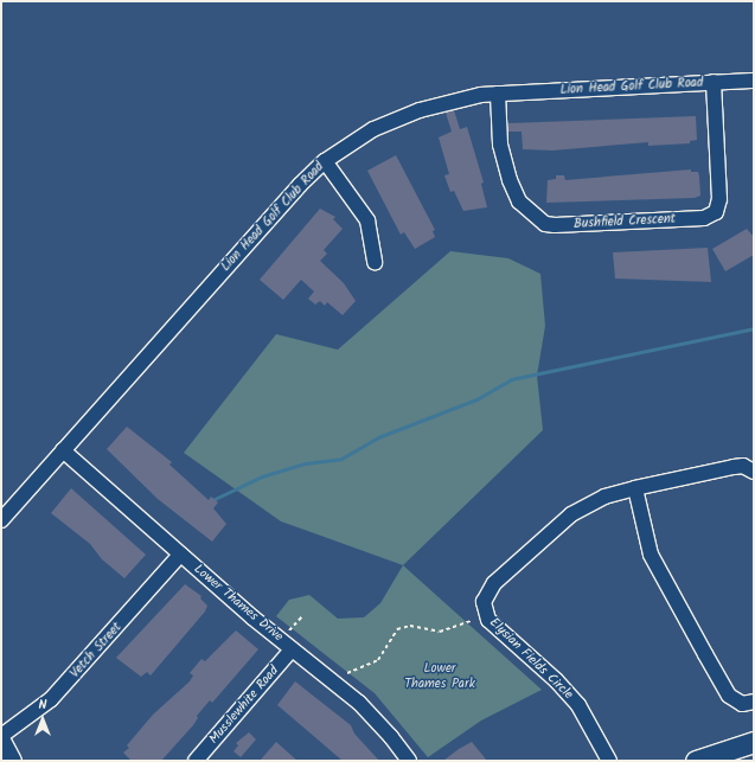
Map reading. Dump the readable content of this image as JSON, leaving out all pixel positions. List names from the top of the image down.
{
  "streets": {
    "street": [
      "Lion Head Golf Club Road",
      "Bushfield Crescent",
      "Lower Thames Drive",
      "Vetch Street",
      "Elysian Fields Circle",
      "Musslewhite Road"
    ]
  },
  "crossings": [
    ["Lion Head Golf Club Road", "Bushfield Crescent"],
    ["Lion Head Golf Club Road", "Lower Thames Drive"],
    ["Lower Thames Drive", "Vetch Street"],
    ["Lower Thames Drive", "Musslewhite Road"]
  ],
  "parks": ["Lower Thames Park"],
  "north": "top"
}
